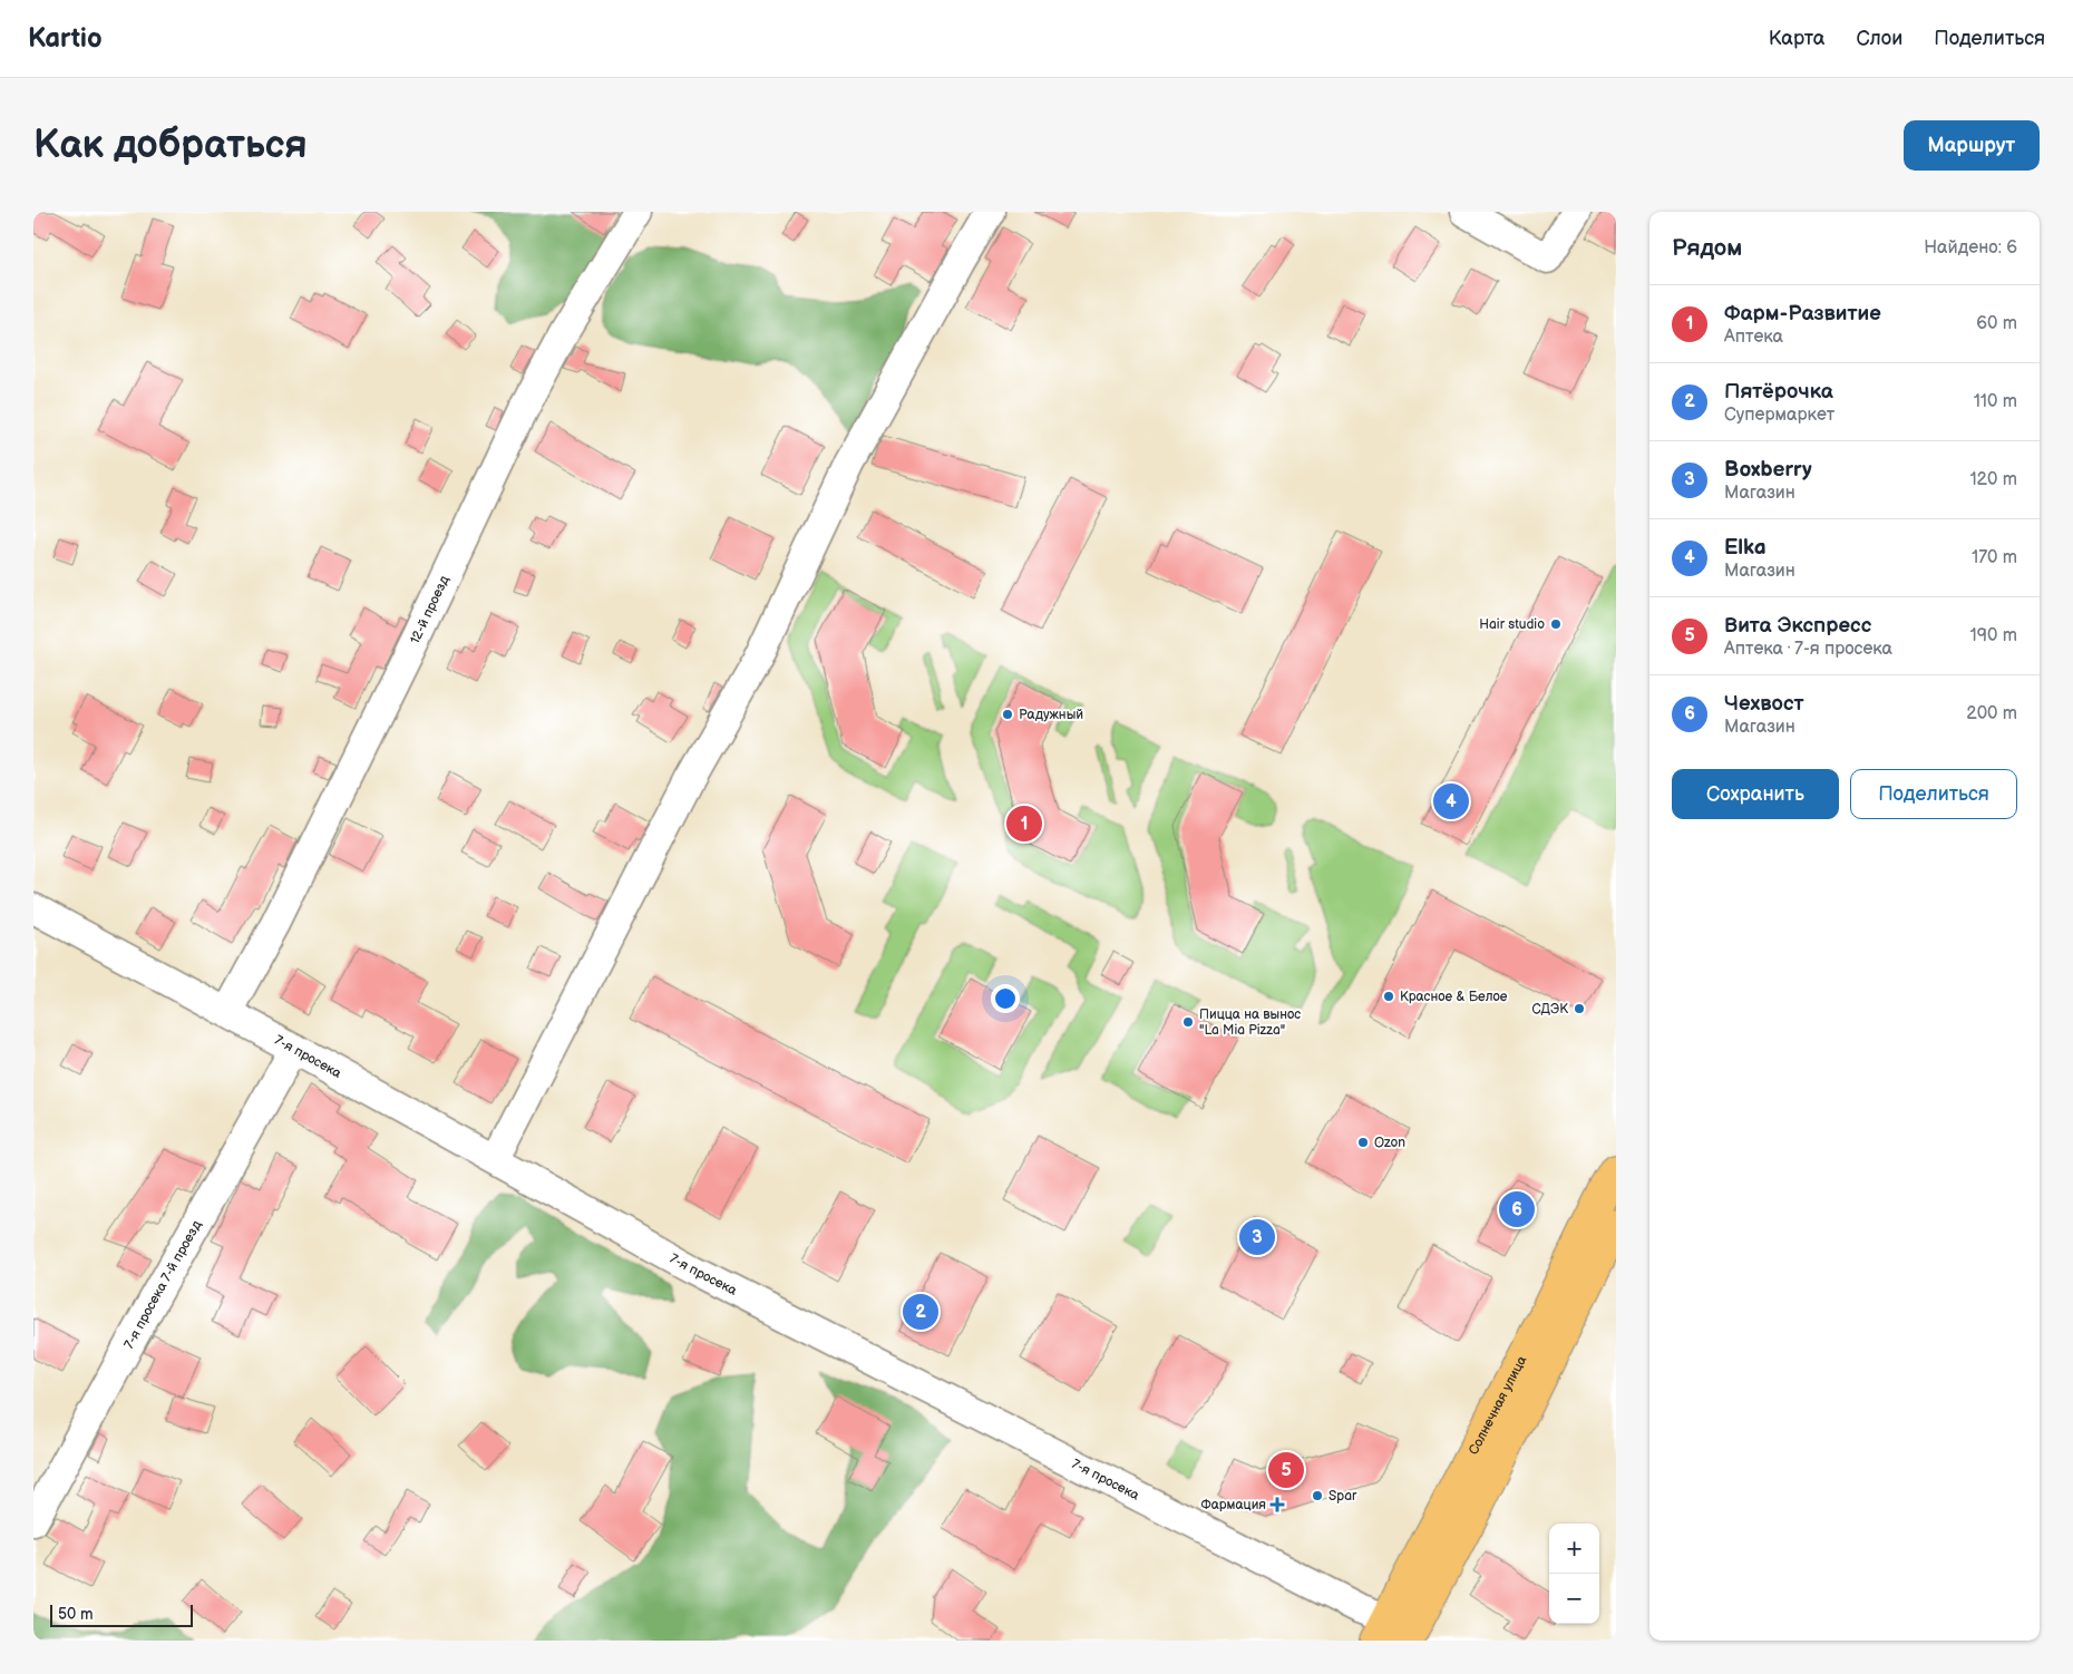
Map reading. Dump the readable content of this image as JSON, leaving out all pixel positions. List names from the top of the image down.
{
  "streets": {
    "main road": ["Солнечная улица"],
    "street": ["12-й проезд", "7-я просека", "7-я просека 7-й проезд"]
  },
  "crossings": [
    ["12-й проезд", "7-я просека"],
    ["7-я просека", "7-я просека 7-й проезд"],
    ["7-я просека", "Солнечная улица"]
  ],
  "places": {
    "other": [
      "Hair studio",
      "Радужный",
      "Красное & Белое",
      "СДЭК",
      "Пицца на вынос \"La Mia Pizza\"",
      "Ozon",
      "Spar"
    ],
    "health": ["Фармация"]
  },
  "scale_bar": "50 m",
  "page": {
    "header": "Kartio",
    "nav": ["Карта", "Слои", "Поделиться"],
    "buttons": [
      "Маршрут",
      ["Сохранить", "Поделиться"]
    ],
    "title": "Как добраться",
    "heading": ["Рядом", "Найдено: 6"],
    "list": [
      {
        "mark": "1",
        "name": "Фарм-Развитие",
        "note": "Аптека",
        "value": "60 m"
      },
      {
        "mark": "2",
        "name": "Пятёрочка",
        "note": "Супермаркет",
        "value": "110 m"
      },
      {
        "mark": "3",
        "name": "Boxberry",
        "note": "Магазин",
        "value": "120 m"
      },
      {
        "mark": "4",
        "name": "Elka",
        "note": "Магазин",
        "value": "170 m"
      },
      {
        "mark": "5",
        "name": "Вита Экспресс",
        "note": "Аптека · 7-я просека",
        "value": "190 m"
      },
      {
        "mark": "6",
        "name": "Чехвост",
        "note": "Магазин",
        "value": "200 m"
      }
    ],
    "pins": [
      "4",
      "1",
      "6",
      "3",
      "2",
      "5"
    ],
    "map_buttons": ["+", "−"],
    "scale": "50 m"
  }
}
